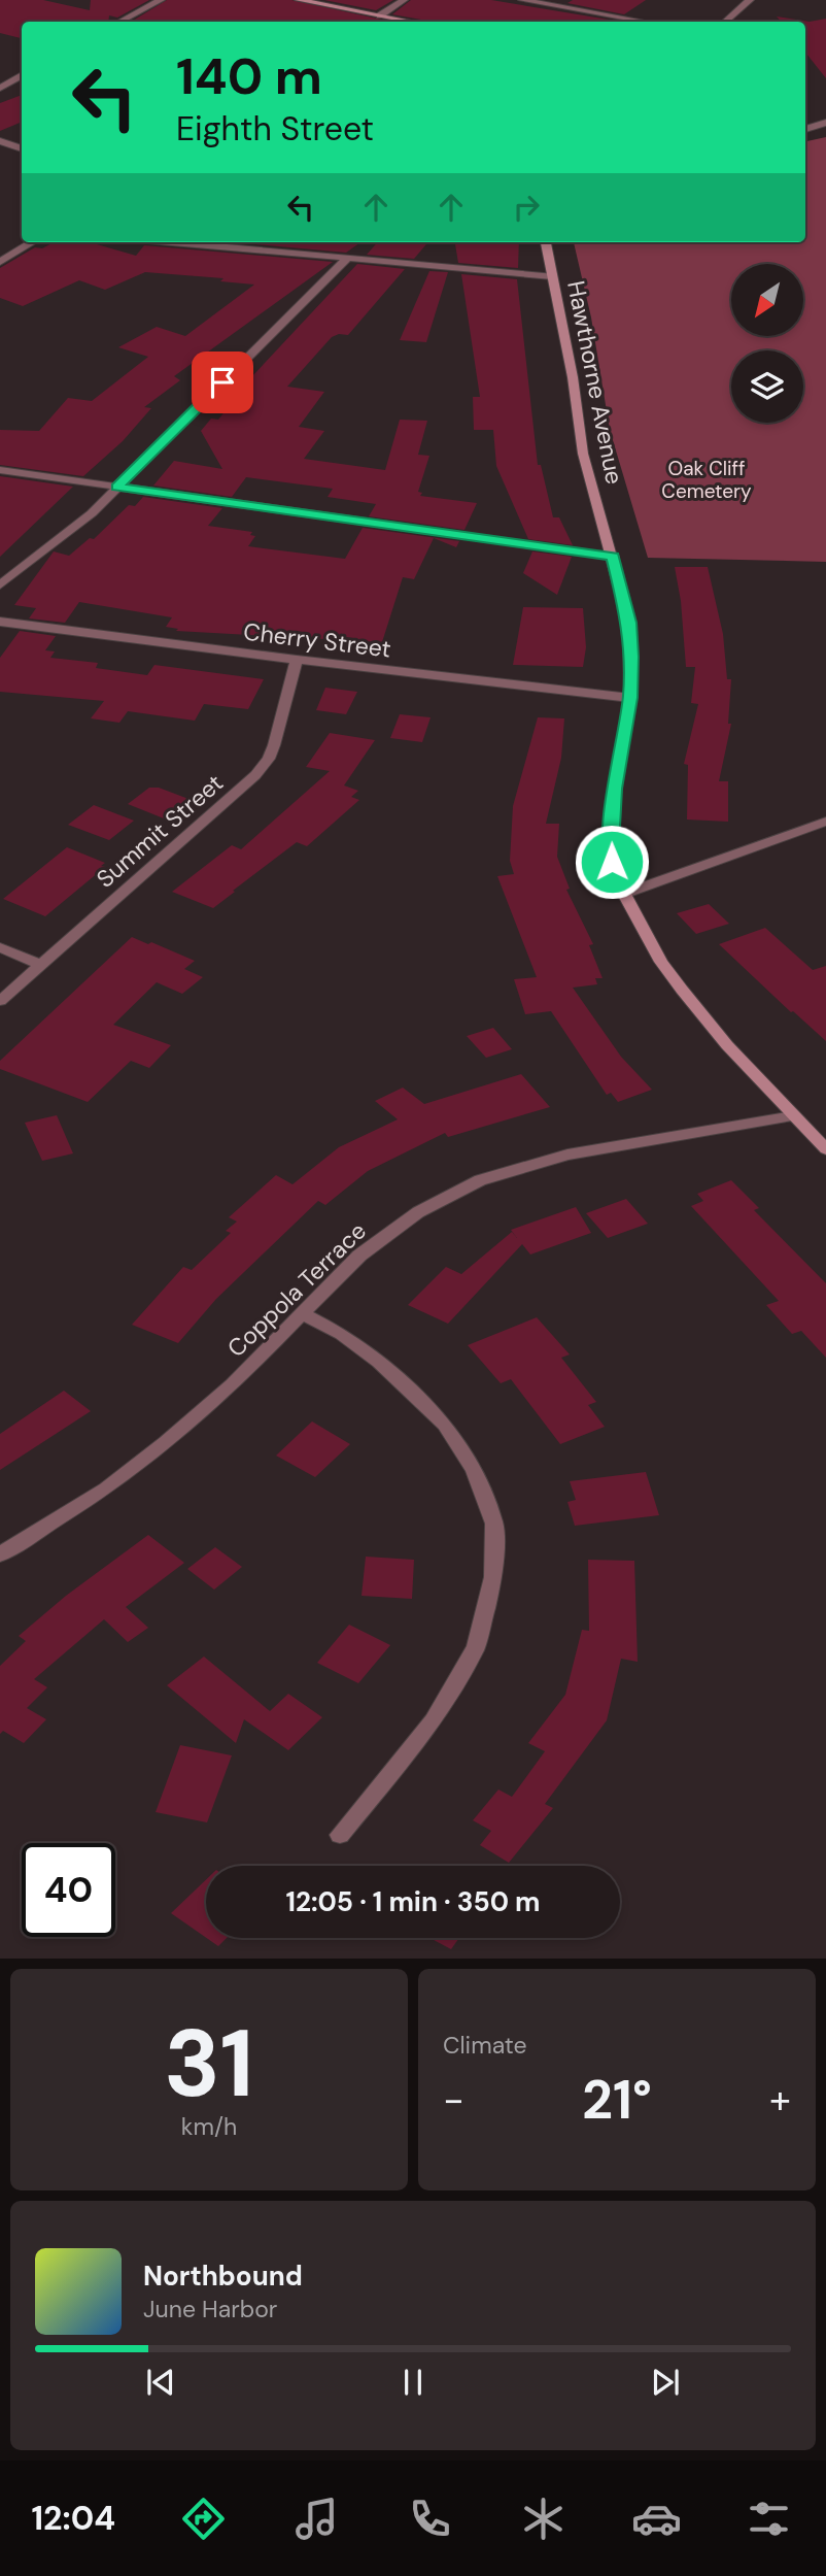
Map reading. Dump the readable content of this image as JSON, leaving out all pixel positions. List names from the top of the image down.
{
  "streets": {
    "street": [
      "Hawthorne Avenue",
      "Cherry Street",
      "Summit Street",
      "Coppola Terrace"
    ]
  },
  "crossings": [
    ["Hawthorne Avenue", "Cherry Street"],
    ["Hawthorne Avenue", "Coppola Terrace"],
    ["Cherry Street", "Summit Street"]
  ],
  "parks": ["Oak Cliff Cemetery"],
  "north": "bottom left",
  "page": {
    "turn": ["140 m", "Eighth Street"],
    "limit": "40",
    "trip": "12:05 · 1 min · 350 m",
    "tile": [
      ["31", "km/h"],
      "Climate"
    ],
    "heat": ["−", "21°", "+"],
    "song": ["Northbound", "June Harbor"],
    "tabs": "12:04"
  }
}
